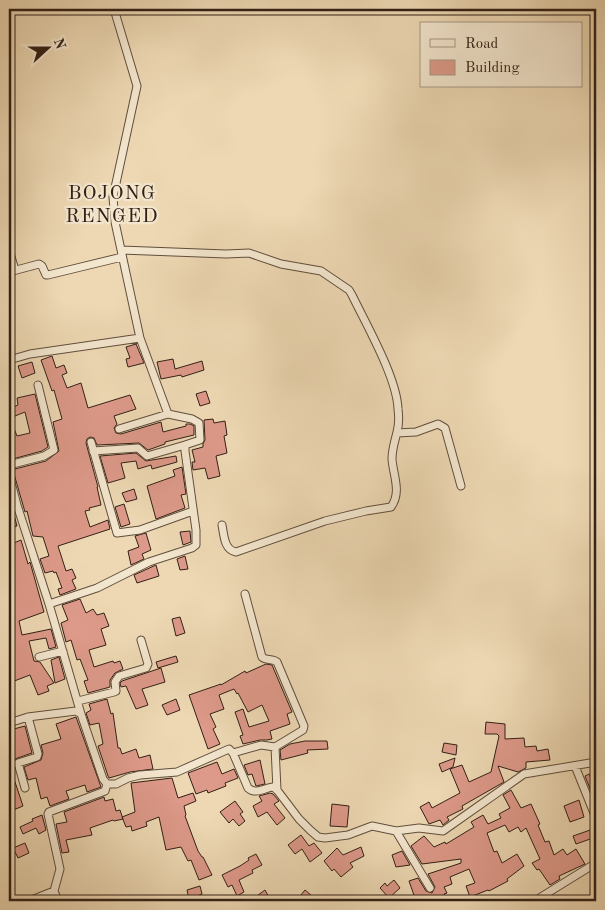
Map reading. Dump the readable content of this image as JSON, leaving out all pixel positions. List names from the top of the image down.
{
  "districts": ["BOJONG RENGED"],
  "legend": ["Road", "Building"],
  "north": "right"
}
